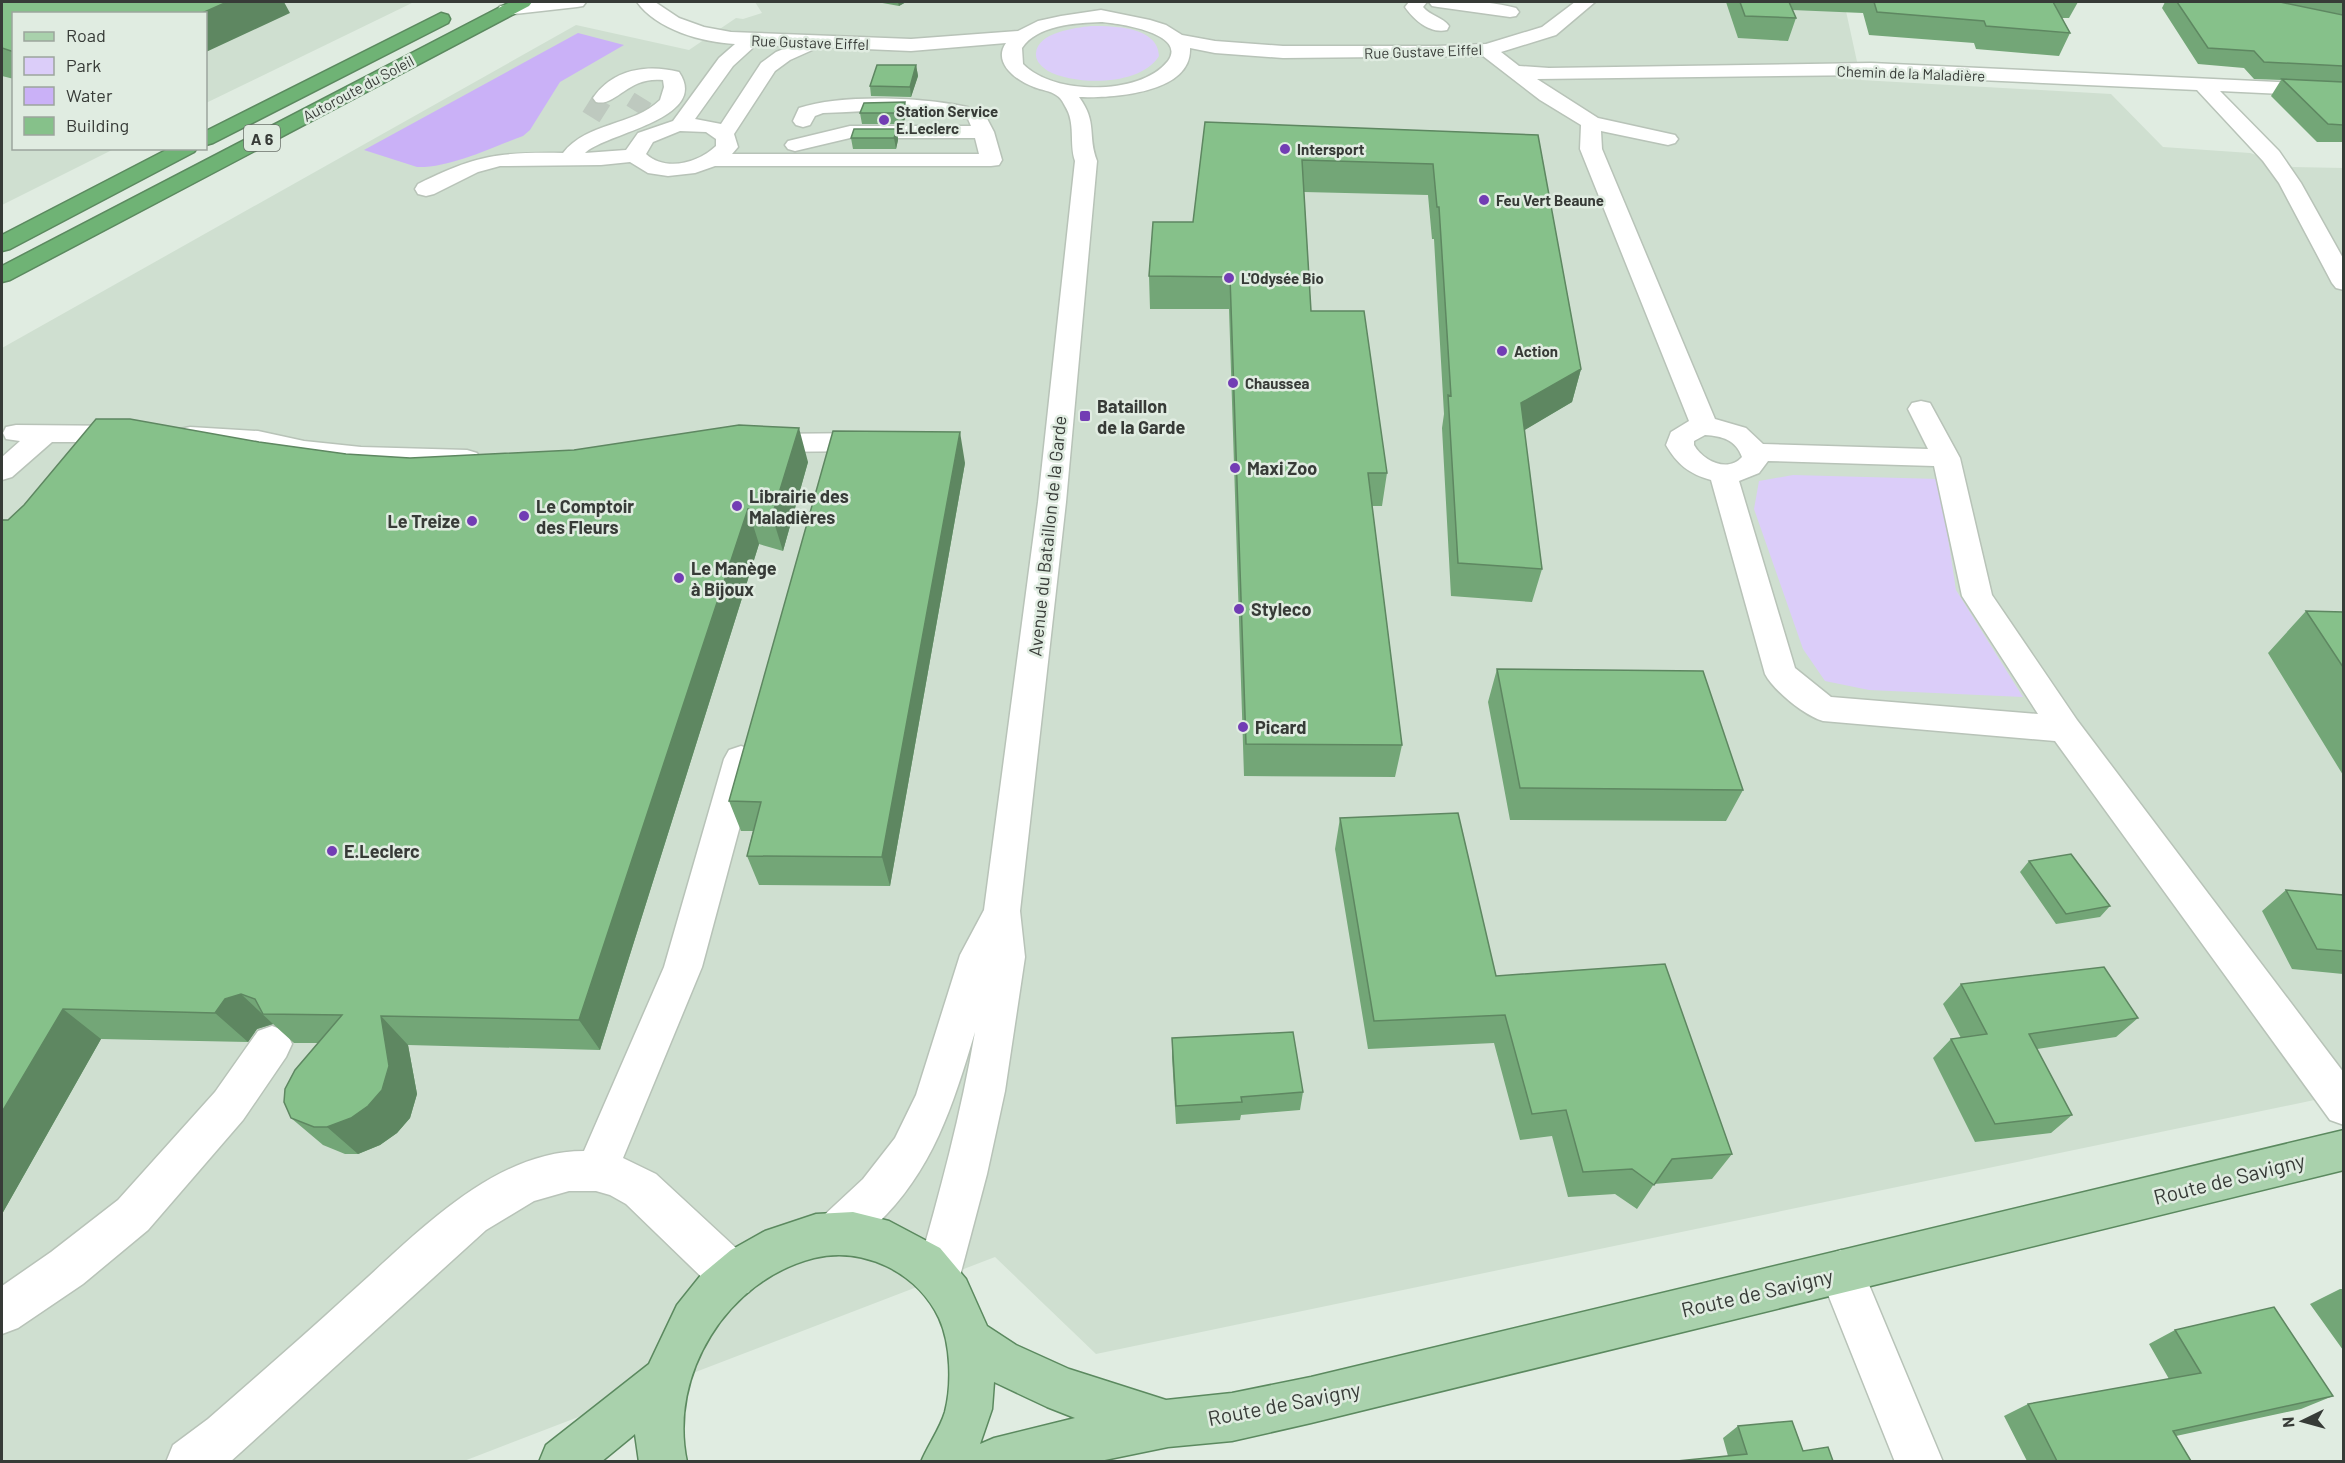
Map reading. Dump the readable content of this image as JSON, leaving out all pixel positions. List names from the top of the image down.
{
  "streets": {
    "highway": ["Autoroute du Soleil", "A 6"],
    "main road": ["Route de Savigny"],
    "street": ["Rue Gustave Eiffel", "Chemin de la Maladière", "Avenue du Bataillon de la Garde"]
  },
  "crossings": [
    ["Rue Gustave Eiffel", "Avenue du Bataillon de la Garde"]
  ],
  "places": {
    "other": [
      "Station Service E.Leclerc",
      "Intersport",
      "Feu Vert Beaune",
      "L'Odysée Bio",
      "Action",
      "Chaussea",
      "Maxi Zoo",
      "Librairie des Maladières",
      "Le Comptoir des Fleurs",
      "Le Treize",
      "Le Manège à Bijoux",
      "Styleco",
      "Picard",
      "E.Leclerc"
    ],
    "transit": ["Bataillon de la Garde"]
  },
  "legend": [
    "Road",
    "Park",
    "Water",
    "Building"
  ],
  "north": "left"
}
